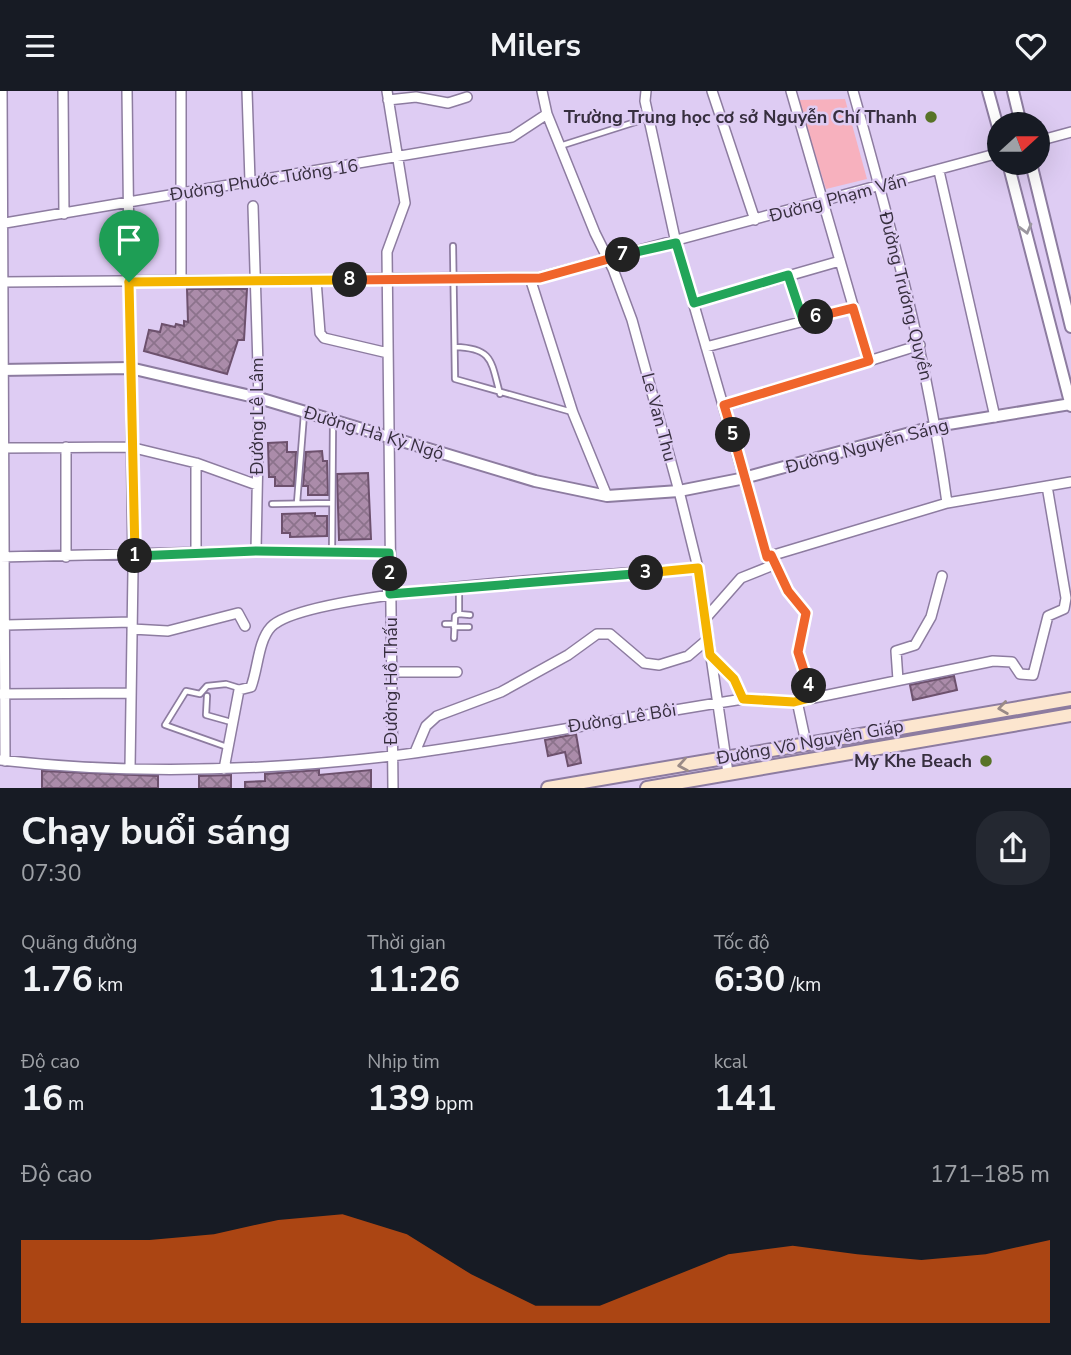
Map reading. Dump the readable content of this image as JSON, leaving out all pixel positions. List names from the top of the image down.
{
  "streets": {
    "main road": ["Đường Võ Nguyên Giáp"],
    "street": [
      "Đường Phước Tường 16",
      "Đường Phạm Vấn",
      "Đường Trương Quyền",
      "Đường Lê Lâm",
      "Le Van Thu",
      "Đường Hà Kỳ Ngộ",
      "Đường Nguyễn Sáng",
      "Đường Hồ Thấu",
      "Đường Lê Bôi"
    ]
  },
  "crossings": [
    ["Đường Phước Tường 16", "Le Van Thu"],
    ["Đường Phước Tường 16", "Đường Hồ Thấu"],
    ["Đường Phạm Vấn", "Đường Trương Quyền"],
    ["Đường Phạm Vấn", "Le Van Thu"],
    ["Đường Trương Quyền", "Đường Nguyễn Sáng"],
    ["Đường Lê Lâm", "Đường Hà Kỳ Ngộ"],
    ["Le Van Thu", "Đường Hà Kỳ Ngộ"],
    ["Le Van Thu", "Đường Lê Bôi"],
    ["Le Van Thu", "Đường Võ Nguyên Giáp"],
    ["Đường Hà Kỳ Ngộ", "Đường Nguyễn Sáng"],
    ["Đường Hà Kỳ Ngộ", "Đường Hồ Thấu"],
    ["Đường Hồ Thấu", "Đường Lê Bôi"]
  ],
  "places": ["Trường Trung học cơ sở Nguyễn Chí Thanh", "My Khe Beach"],
  "north": "right",
  "page": {
    "header": "Milers",
    "pins": [
      "7",
      "8",
      "6",
      "5",
      "1",
      "3",
      "2",
      "4"
    ],
    "heading": ["Chạy buổi sáng", "07:30"],
    "stats": [
      ["Quãng đường", "1.76 km"],
      ["Thời gian", "11:26"],
      ["Tốc độ", "6:30 /km"],
      ["Độ cao", "16 m"],
      ["Nhịp tim", "139 bpm"],
      ["kcal", "141"]
    ],
    "chart": ["Độ cao", "171–185 m"]
  }
}
